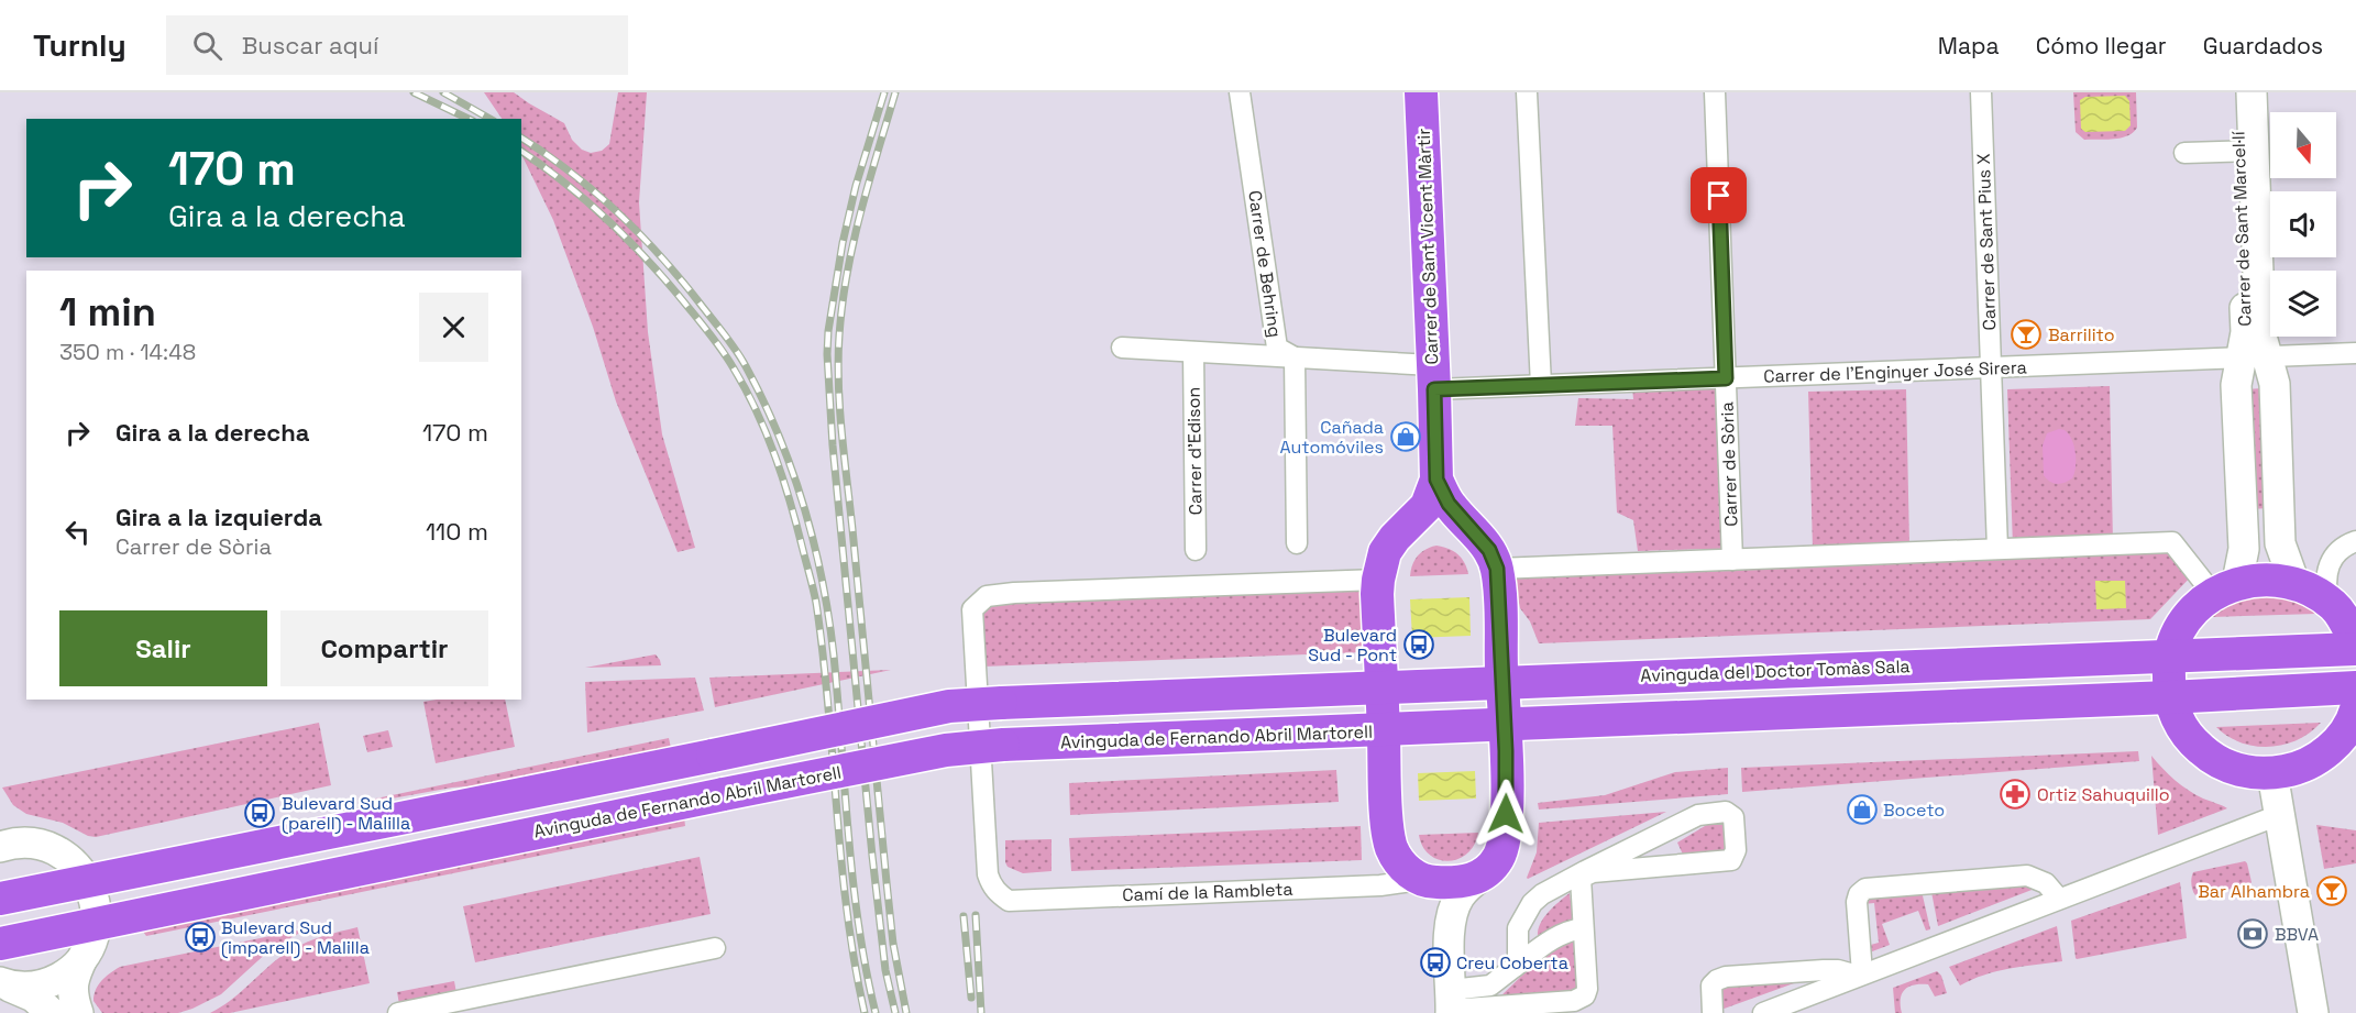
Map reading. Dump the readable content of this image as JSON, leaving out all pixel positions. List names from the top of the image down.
{
  "streets": {
    "main road": ["Carrer de Sant Vicent Màrtir", "Avinguda del Doctor Tomàs Sala", "Avinguda de Fernando Abril Martorell"],
    "street": [
      "Carrer de Sant Marcel·lí",
      "Carrer de Sant Pius X",
      "Carrer de Behring",
      "Carrer de l'Enginyer José Sirera",
      "Carrer d'Edison",
      "Carrer de Sòria",
      "Camí de la Rambleta"
    ]
  },
  "crossings": [
    ["Carrer de Sant Marcel·lí", "Carrer de l'Enginyer José Sirera"],
    ["Carrer de Sant Pius X", "Carrer de l'Enginyer José Sirera"],
    ["Carrer de Sant Vicent Màrtir", "Carrer de l'Enginyer José Sirera"],
    ["Carrer de Sant Vicent Màrtir", "Camí de la Rambleta"],
    ["Carrer de Behring", "Carrer de l'Enginyer José Sirera"],
    ["Carrer de l'Enginyer José Sirera", "Carrer d'Edison"],
    ["Carrer de l'Enginyer José Sirera", "Carrer de Sòria"]
  ],
  "places": {
    "bar": ["Barrilito", "Bar Alhambra"],
    "shop": ["Cañada Automóviles", "Boceto"],
    "bus stop": [
      "Bulevard Sud - Pont",
      "Bulevard Sud (parell) - Malilla",
      "Bulevard Sud (imparell) - Malilla",
      "Creu Coberta"
    ],
    "pharmacy": ["Ortiz Sahuquillo"],
    "bank": ["BBVA"]
  },
  "north": "bottom",
  "page": {
    "header": "Turnly",
    "search": "Buscar aquí",
    "nav": ["Mapa", "Cómo llegar", "Guardados"],
    "turn": ["170 m", "Gira a la derecha"],
    "heading": ["1 min", "350 m · 14:48"],
    "list": [
      {
        "name": "Gira a la derecha",
        "value": "170 m"
      },
      {
        "name": "Gira a la izquierda",
        "note": "Carrer de Sòria",
        "value": "110 m"
      }
    ],
    "buttons": ["Salir", "Compartir"]
  }
}
